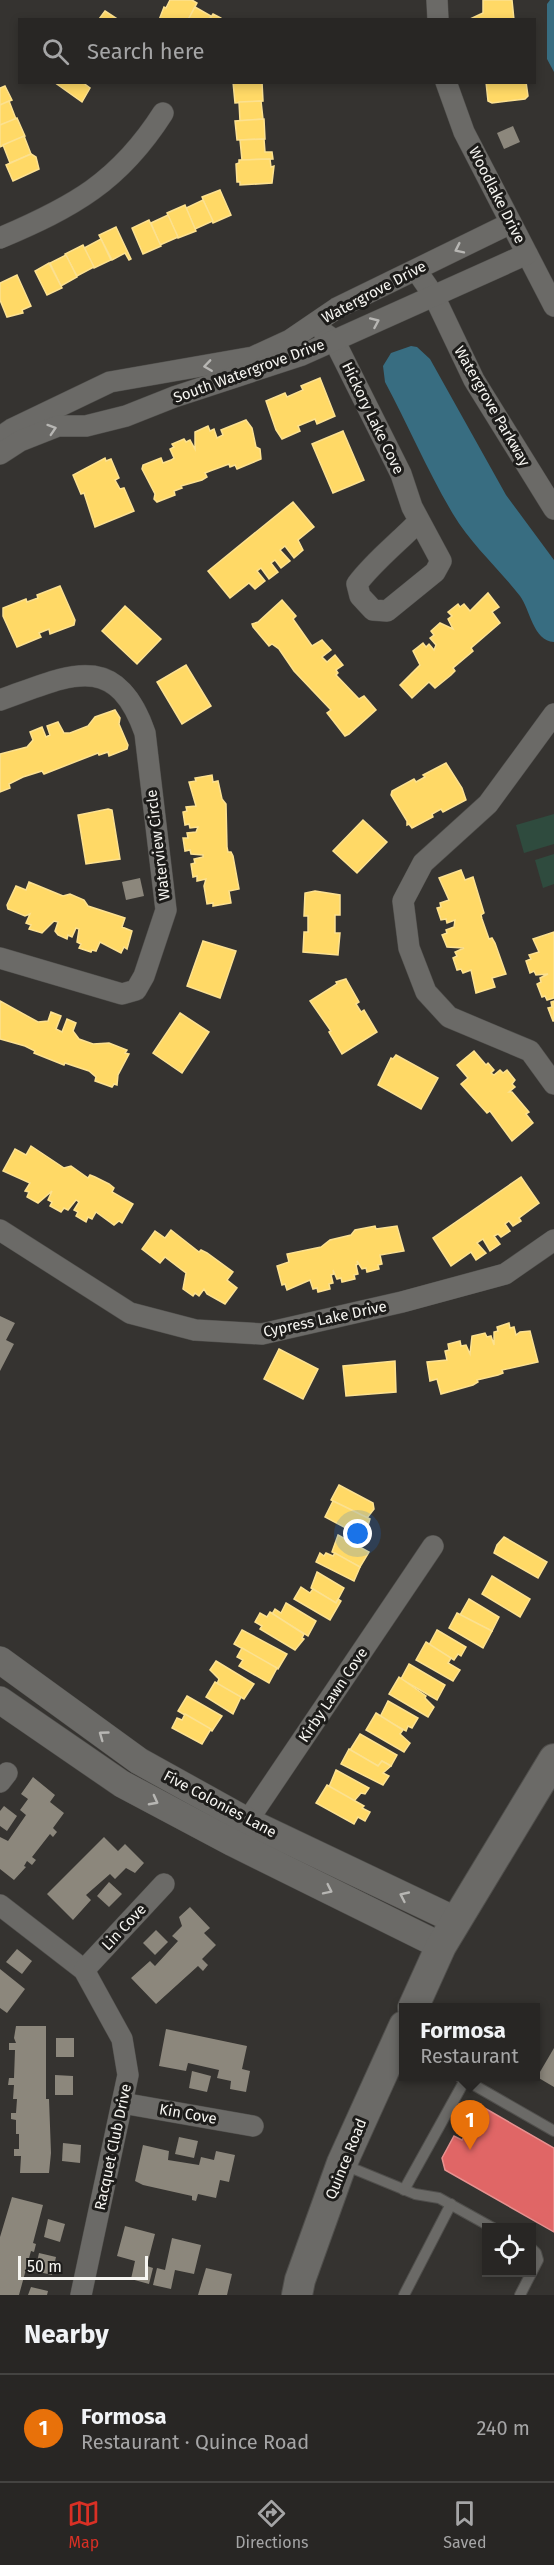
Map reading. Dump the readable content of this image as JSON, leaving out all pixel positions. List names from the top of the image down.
{
  "streets": {
    "main road": ["Quince Road"],
    "street": [
      "Woodlake Drive",
      "Watergrove Drive",
      "South Watergrove Drive",
      "Watergrove Parkway",
      "Hickory Lake Cove",
      "Waterview Circle",
      "Cypress Lake Drive",
      "Kirby Lawn Cove",
      "Five Colonies Lane",
      "Lin Cove",
      "Kin Cove",
      "Racquet Club Drive"
    ]
  },
  "crossings": [
    ["Woodlake Drive", "Watergrove Drive"],
    ["Woodlake Drive", "South Watergrove Drive"],
    ["Watergrove Drive", "Watergrove Parkway"],
    ["Watergrove Drive", "Hickory Lake Cove"],
    ["South Watergrove Drive", "Watergrove Parkway"],
    ["South Watergrove Drive", "Hickory Lake Cove"],
    ["Kirby Lawn Cove", "Five Colonies Lane"],
    ["Lin Cove", "Racquet Club Drive"],
    ["Kin Cove", "Racquet Club Drive"]
  ],
  "one_way": ["Watergrove Drive", "South Watergrove Drive"],
  "scale_bar": "50 m",
  "page": {
    "search": "Search here",
    "popup": ["Formosa", "Restaurant"],
    "pins": "1",
    "scale": "50 m",
    "heading": "Nearby",
    "list": [
      {
        "mark": "1",
        "name": "Formosa",
        "note": "Restaurant · Quince Road",
        "value": "240 m"
      }
    ],
    "nav": ["Map", "Directions", "Saved"]
  }
}
